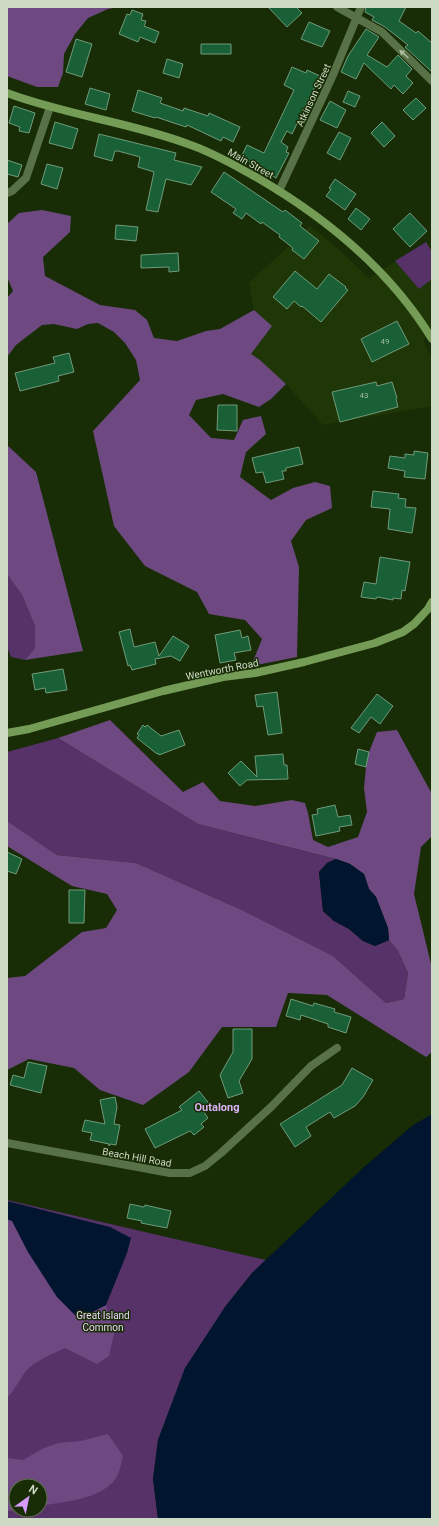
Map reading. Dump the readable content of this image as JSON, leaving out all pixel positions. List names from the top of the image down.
{
  "streets": {
    "main road": ["Main Street", "Wentworth Road"],
    "street": ["Atkinson Street", "Beach Hill Road"]
  },
  "crossings": [
    ["Atkinson Street", "Main Street"]
  ],
  "districts": ["Outalong"],
  "parks": ["Great Island Common"],
  "house_numbers": ["49", "43"],
  "north": "top right"
}
